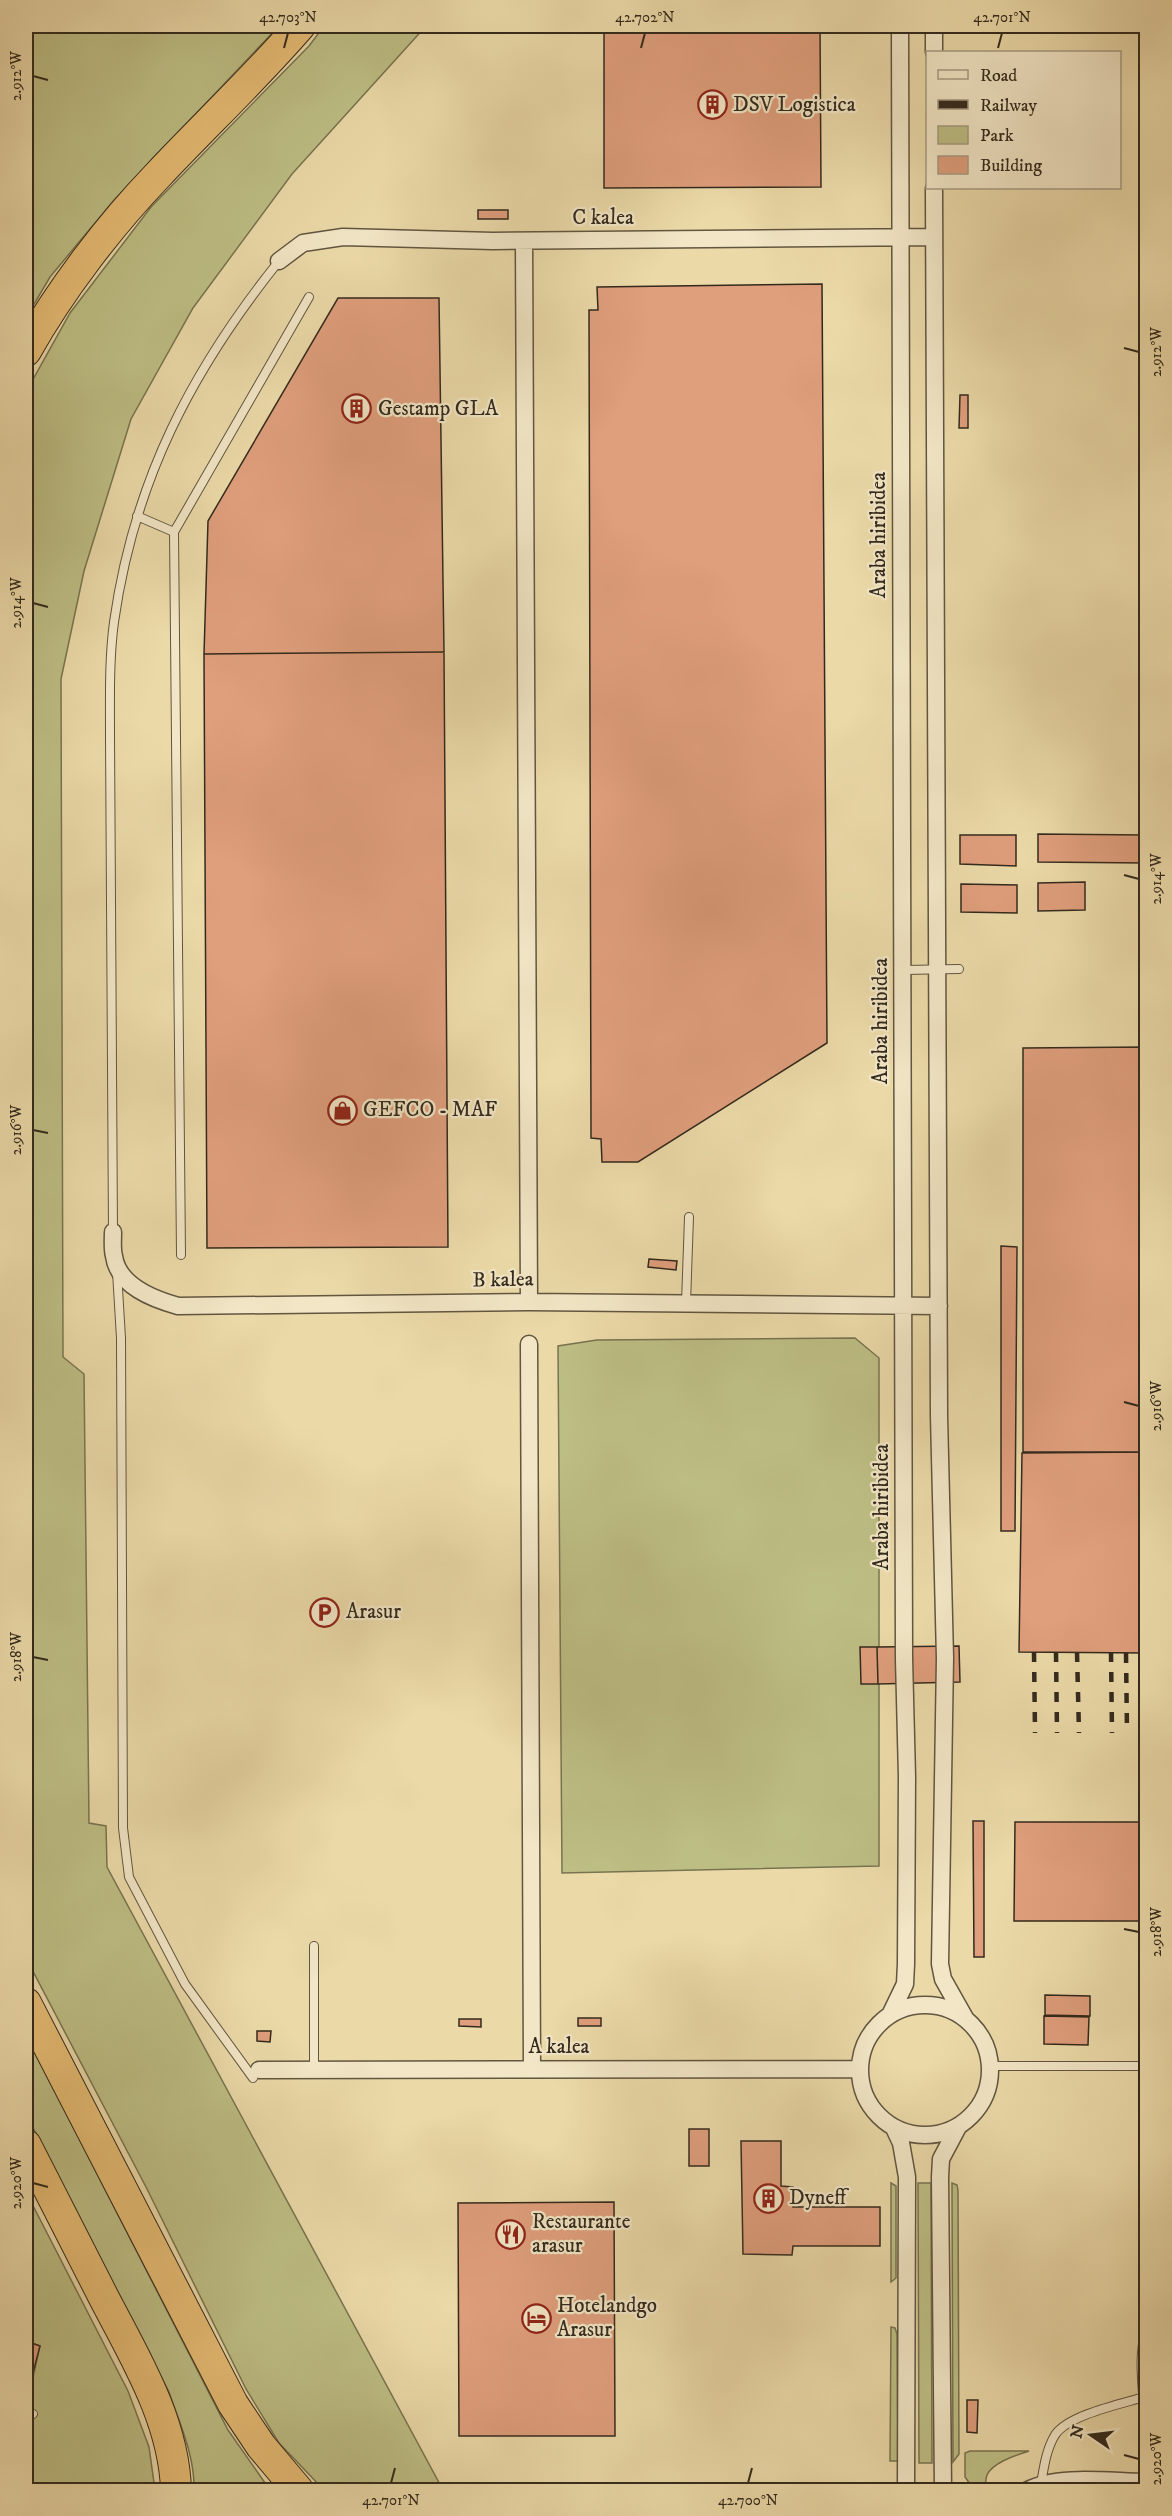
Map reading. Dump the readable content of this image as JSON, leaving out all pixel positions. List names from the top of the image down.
{
  "streets": {
    "street": [
      "C kalea",
      "Araba hiribidea",
      "B kalea",
      "A kalea"
    ]
  },
  "crossings": [
    ["C kalea", "Araba hiribidea"],
    ["Araba hiribidea", "B kalea"],
    ["Araba hiribidea", "A kalea"]
  ],
  "places": {
    "building": ["DSV Logistica", "Gestamp GLA", "Dyneff"],
    "shop": ["GEFCO - MAF"],
    "parking": ["Arasur"],
    "restaurant": ["Restaurante arasur"],
    "hotel": ["Hotelandgo Arasur"]
  },
  "legend": [
    "Road",
    "Railway",
    "Park",
    "Building"
  ],
  "north": "left",
  "coordinates": [
    "42.703°N",
    "42.702°N",
    "42.701°N",
    "2.912°W",
    "2.914°W",
    "2.916°W",
    "2.918°W",
    "2.920°W",
    "42.700°N"
  ]
}
